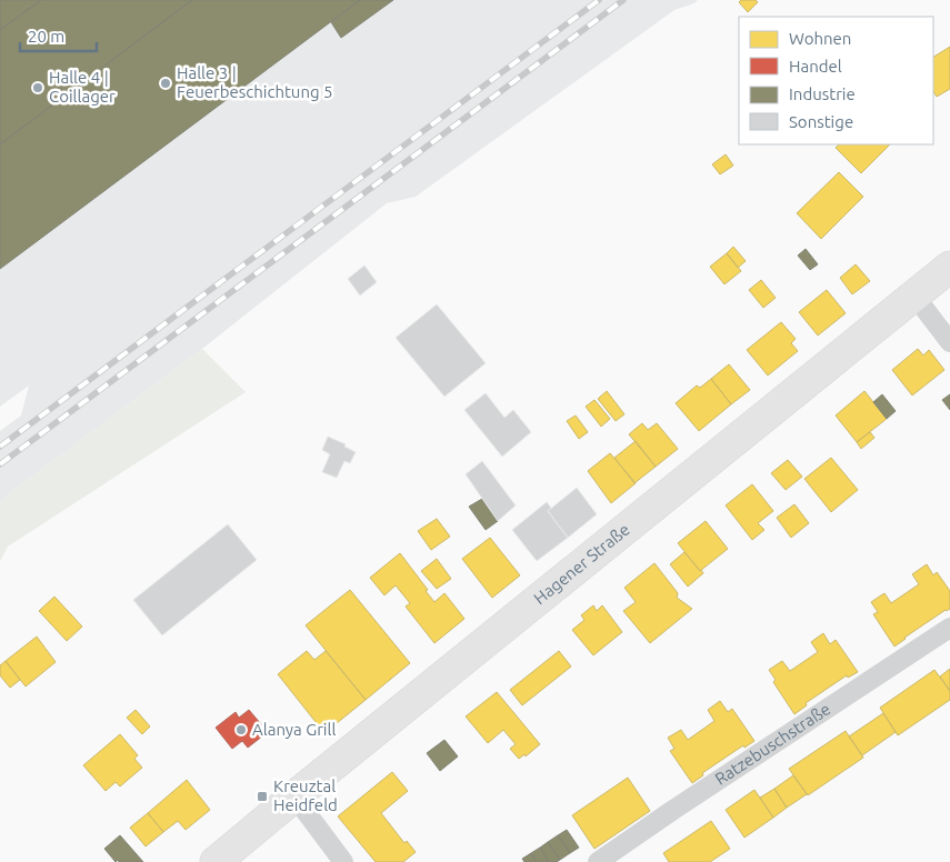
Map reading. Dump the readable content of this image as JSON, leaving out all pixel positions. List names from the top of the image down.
{
  "streets": {
    "main road": ["Hagener Straße"],
    "street": ["Ratzebuschstraße"]
  },
  "places": {
    "other": ["Halle 3 | Feuerbeschichtung 5", "Halle 4 | Coillager", "Alanya Grill"],
    "transit": ["Kreuztal Heidfeld"]
  },
  "legend": [
    "Wohnen",
    "Handel",
    "Industrie",
    "Sonstige"
  ],
  "scale_bar": "20 m"
}
